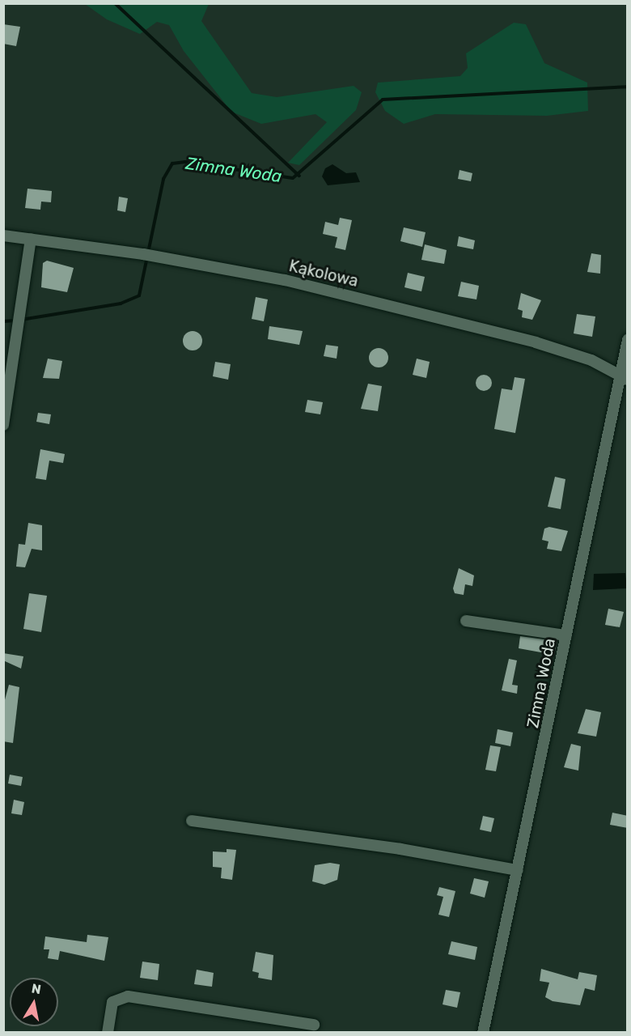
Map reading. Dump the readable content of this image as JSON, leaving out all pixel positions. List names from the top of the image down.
{
  "streets": {
    "street": ["Kąkolowa", "Zimna Woda"]
  },
  "crossings": [
    ["Kąkolowa", "Zimna Woda"]
  ],
  "water": ["Zimna Woda"],
  "north": "top"
}
